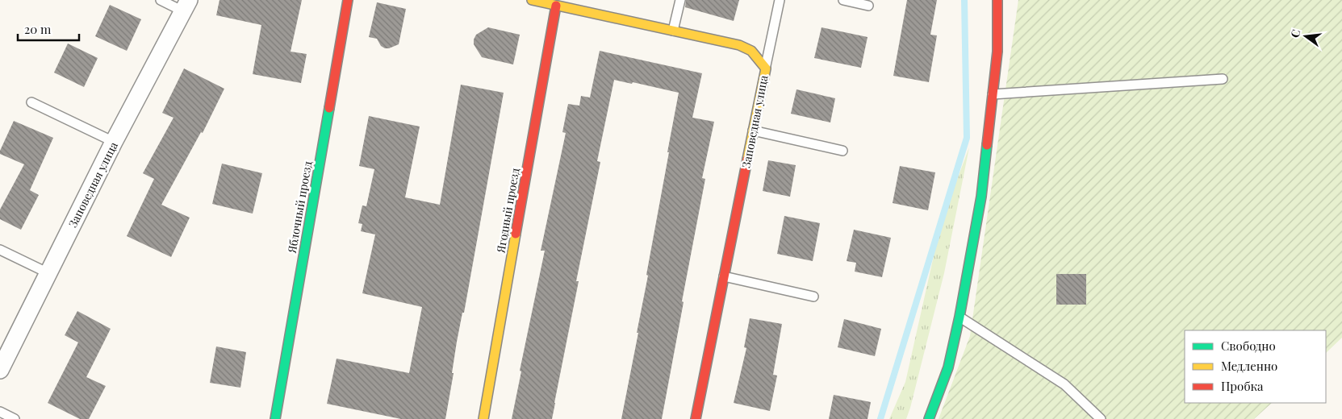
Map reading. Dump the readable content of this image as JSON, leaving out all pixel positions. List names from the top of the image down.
{
  "streets": {
    "street": ["Заповедная улица", "Яблочный проезд", "Ягодный проезд"]
  },
  "crossings": [
    ["Заповедная улица", "Ягодный проезд"]
  ],
  "legend": ["Свободно", "Медленно", "Пробка"],
  "scale_bar": "20 m",
  "north": "left"
}
